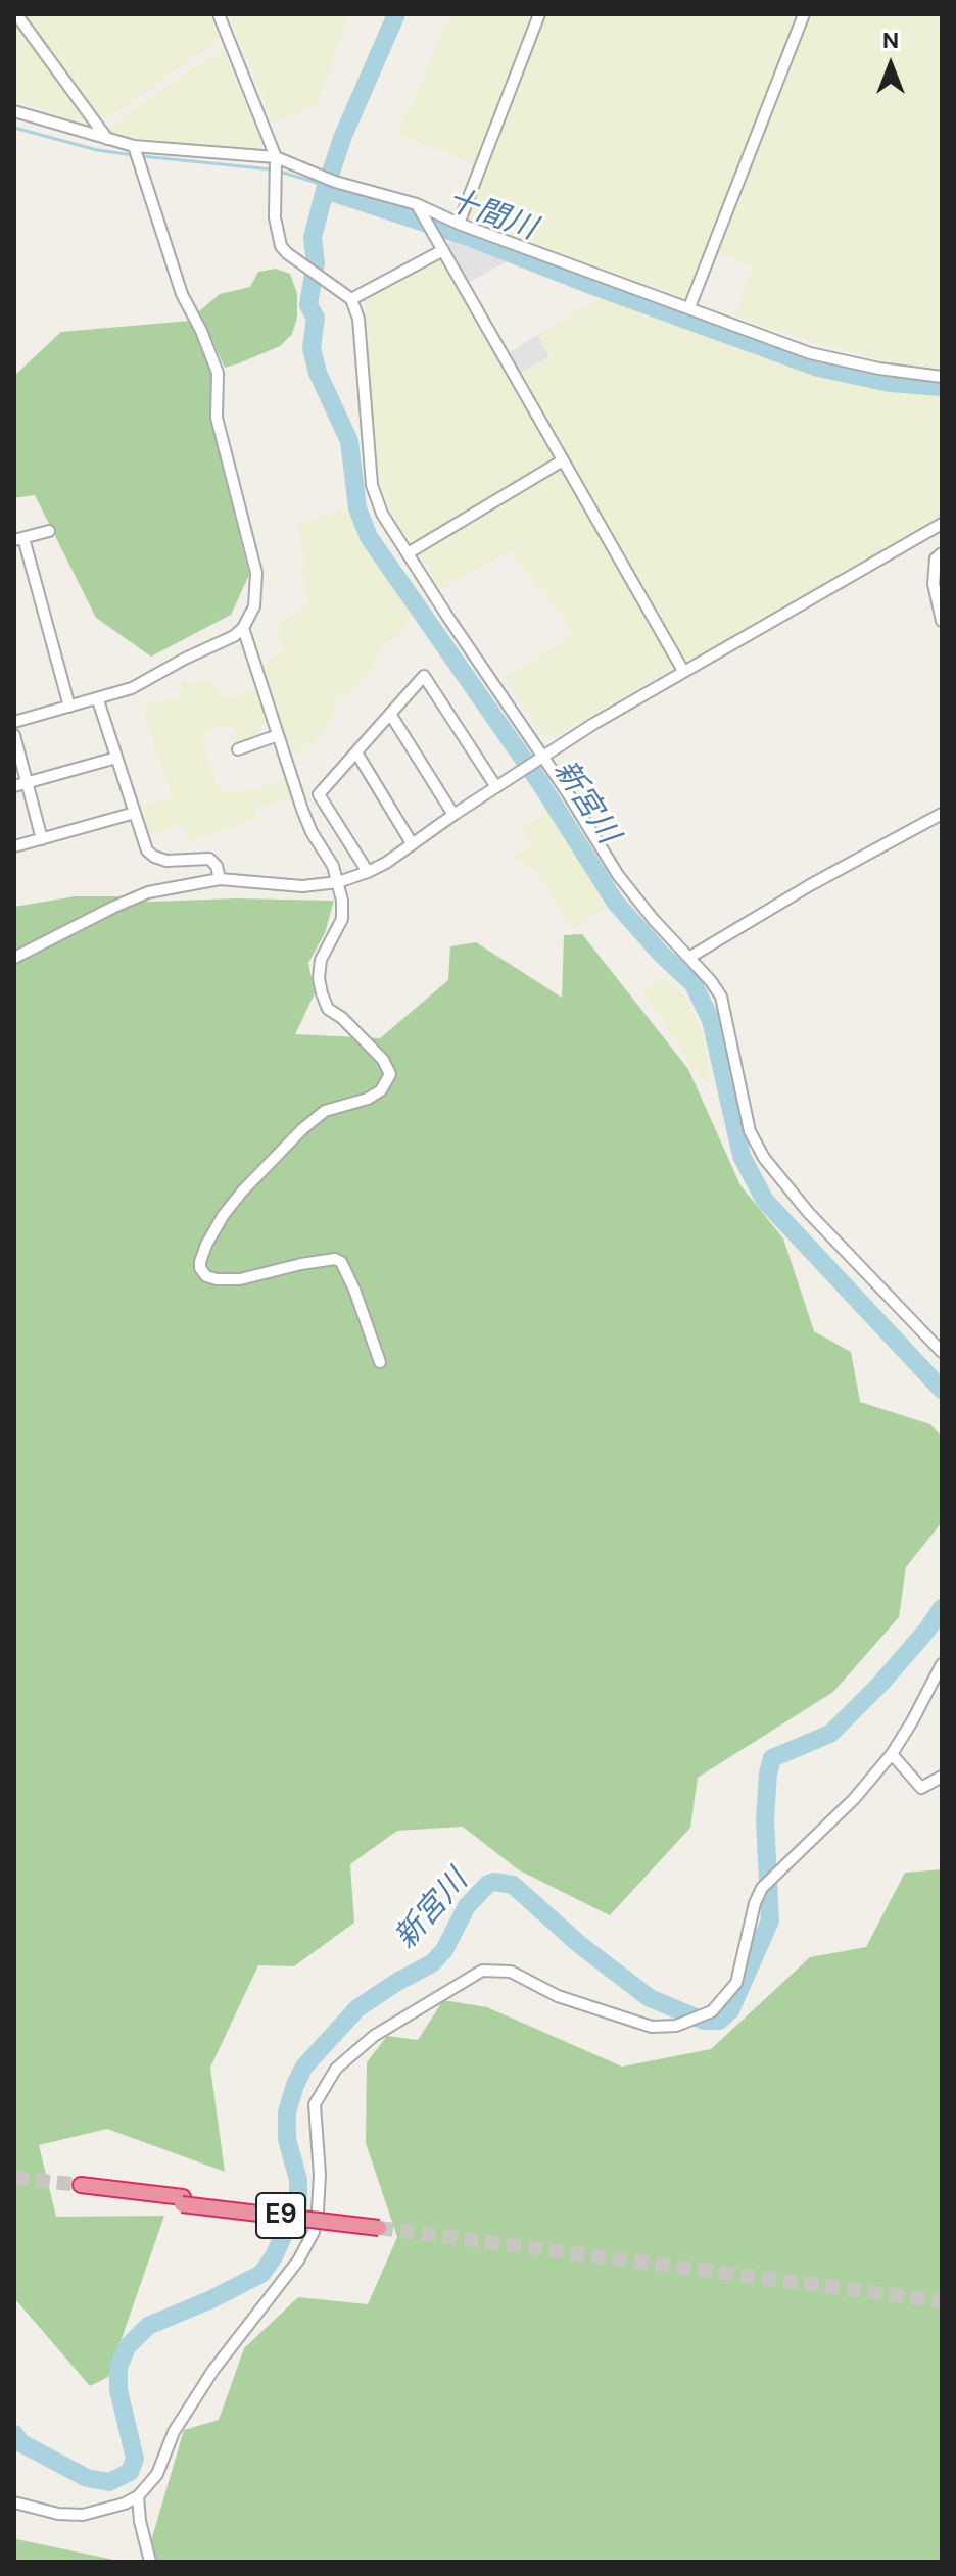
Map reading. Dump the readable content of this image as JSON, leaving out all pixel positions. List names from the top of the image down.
{
  "streets": {
    "highway": ["E9"]
  },
  "water": ["十間川", "新宮川"],
  "north": "top"
}
